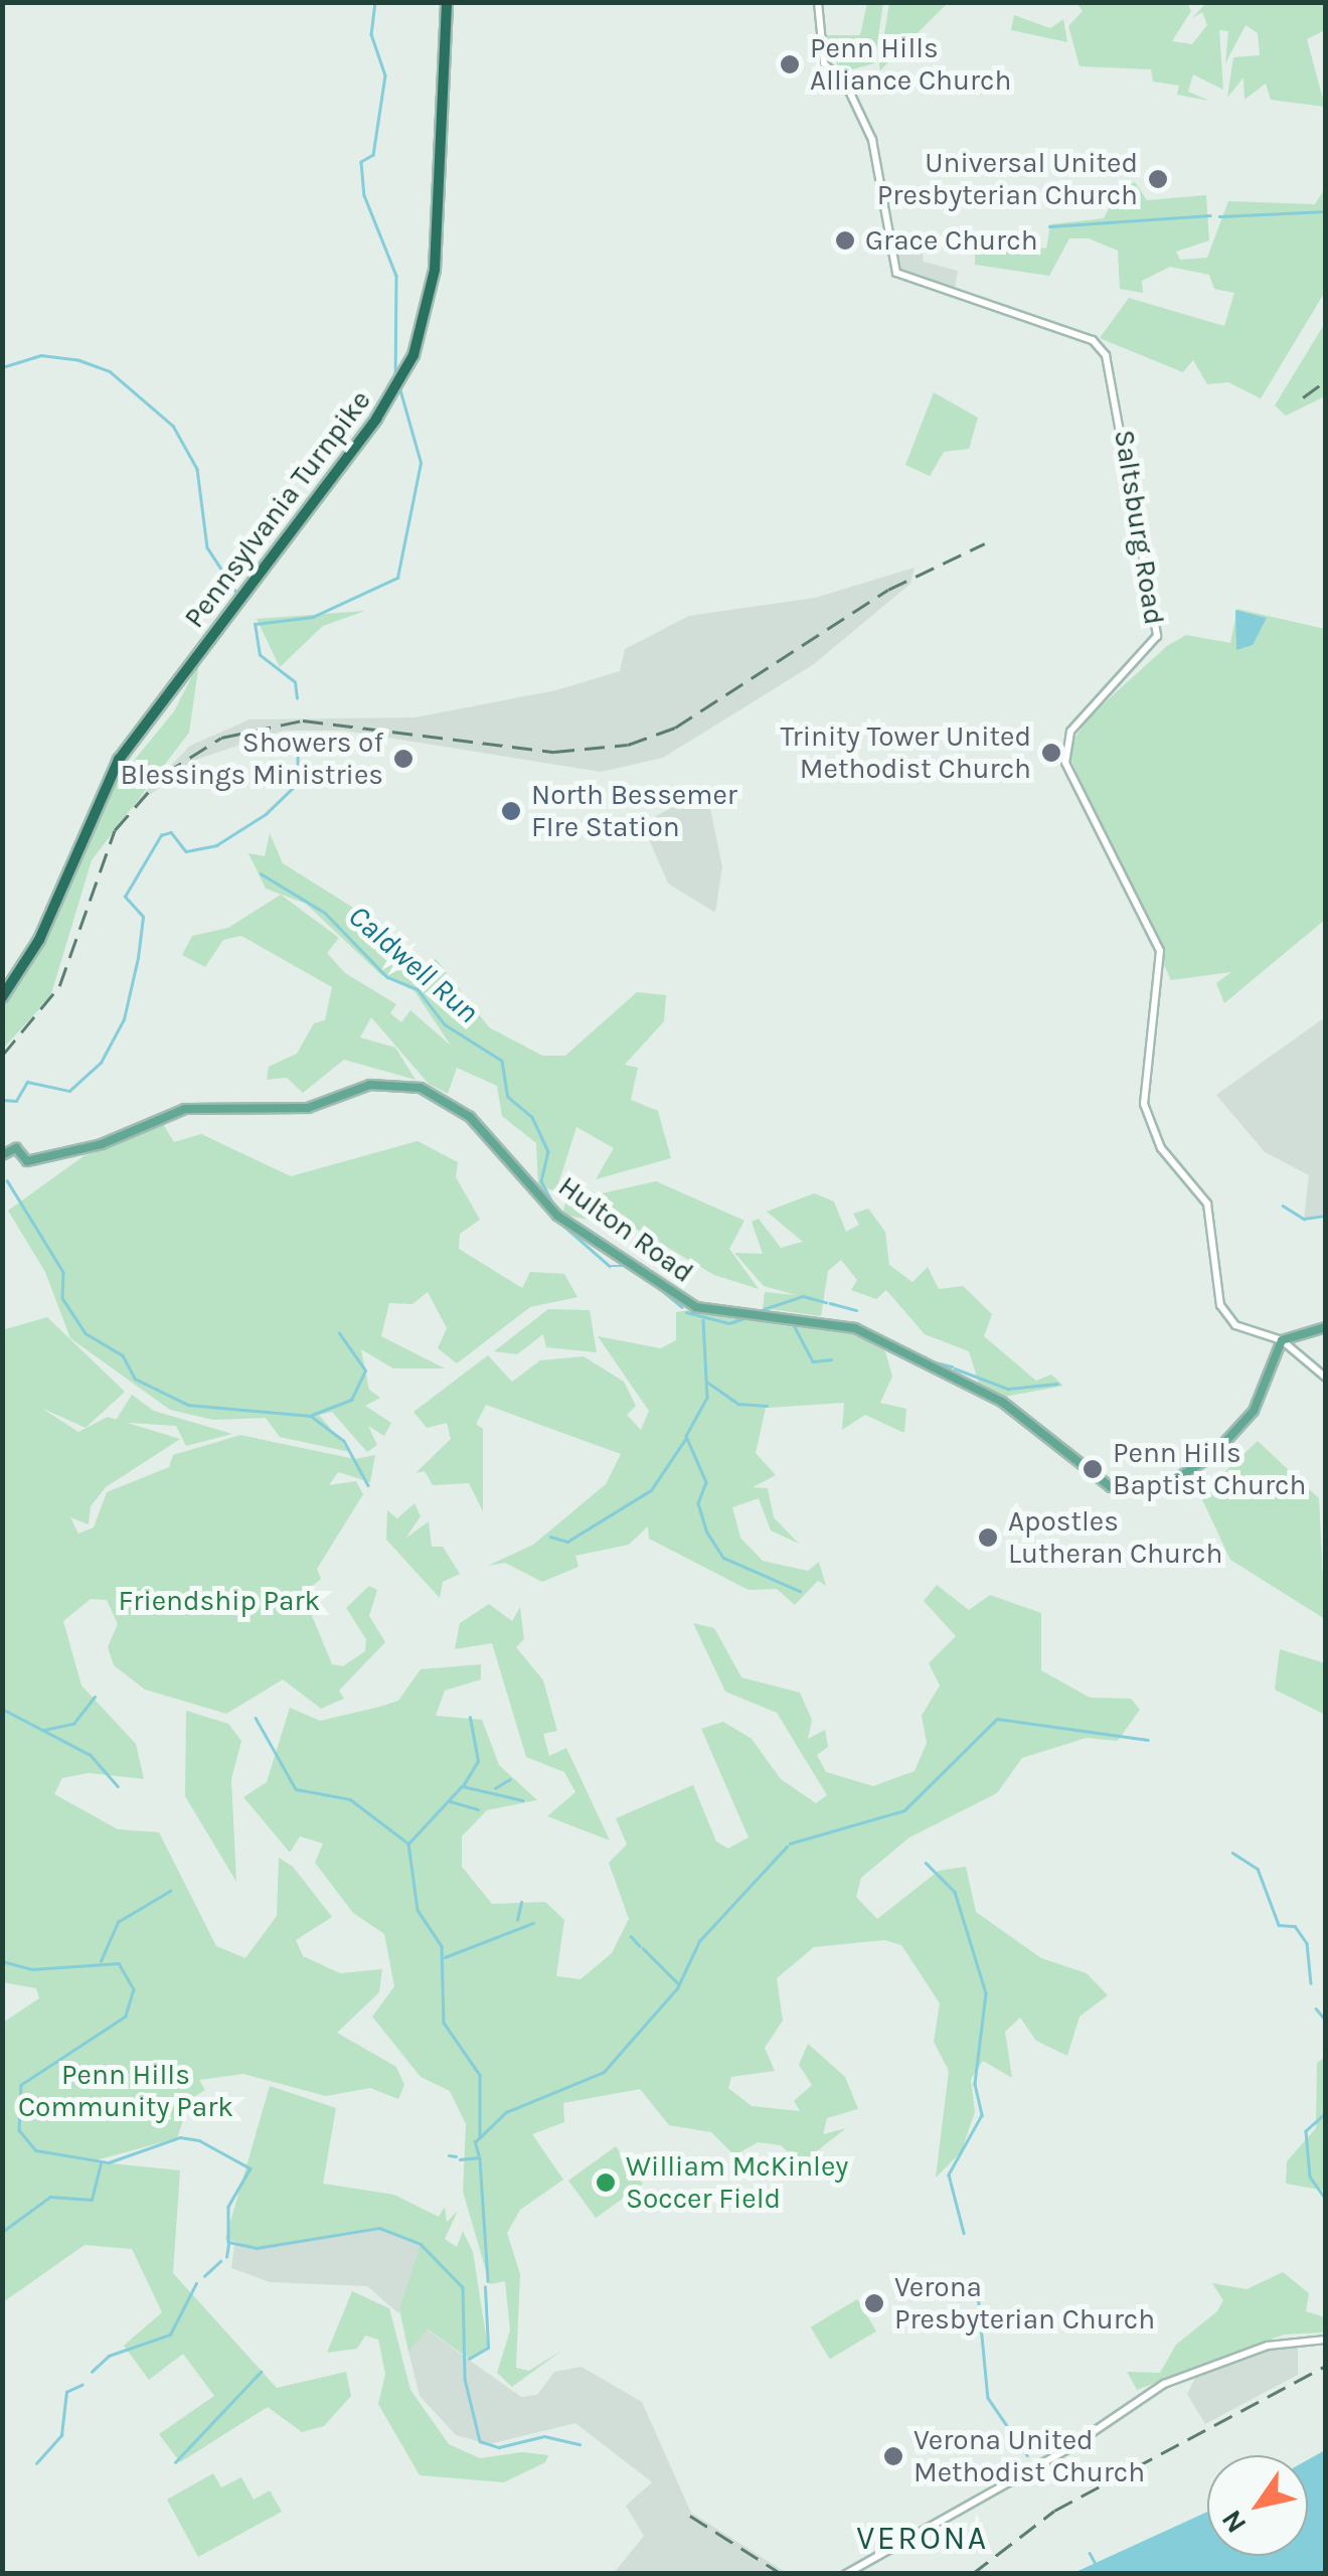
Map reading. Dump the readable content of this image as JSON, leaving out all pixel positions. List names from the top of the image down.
{
  "streets": {
    "highway": ["Pennsylvania Turnpike"],
    "main road": ["Saltsburg Road", "Hulton Road"]
  },
  "crossings": [
    ["Saltsburg Road", "Hulton Road"]
  ],
  "districts": ["VERONA"],
  "water": ["Caldwell Run"],
  "parks": ["Friendship Park", "Penn Hills Community Park"],
  "places": [
    "Penn Hills Alliance Church",
    "Universal United Presbyterian Church",
    "Grace Church",
    "Trinity Tower United Methodist Church",
    "Showers of Blessings Ministries",
    "North Bessemer FIre Station",
    "Penn Hills Baptist Church",
    "Apostles Lutheran Church",
    "William McKinley Soccer Field",
    "Verona Presbyterian Church",
    "Verona United Methodist Church"
  ],
  "north": "bottom left"
}
